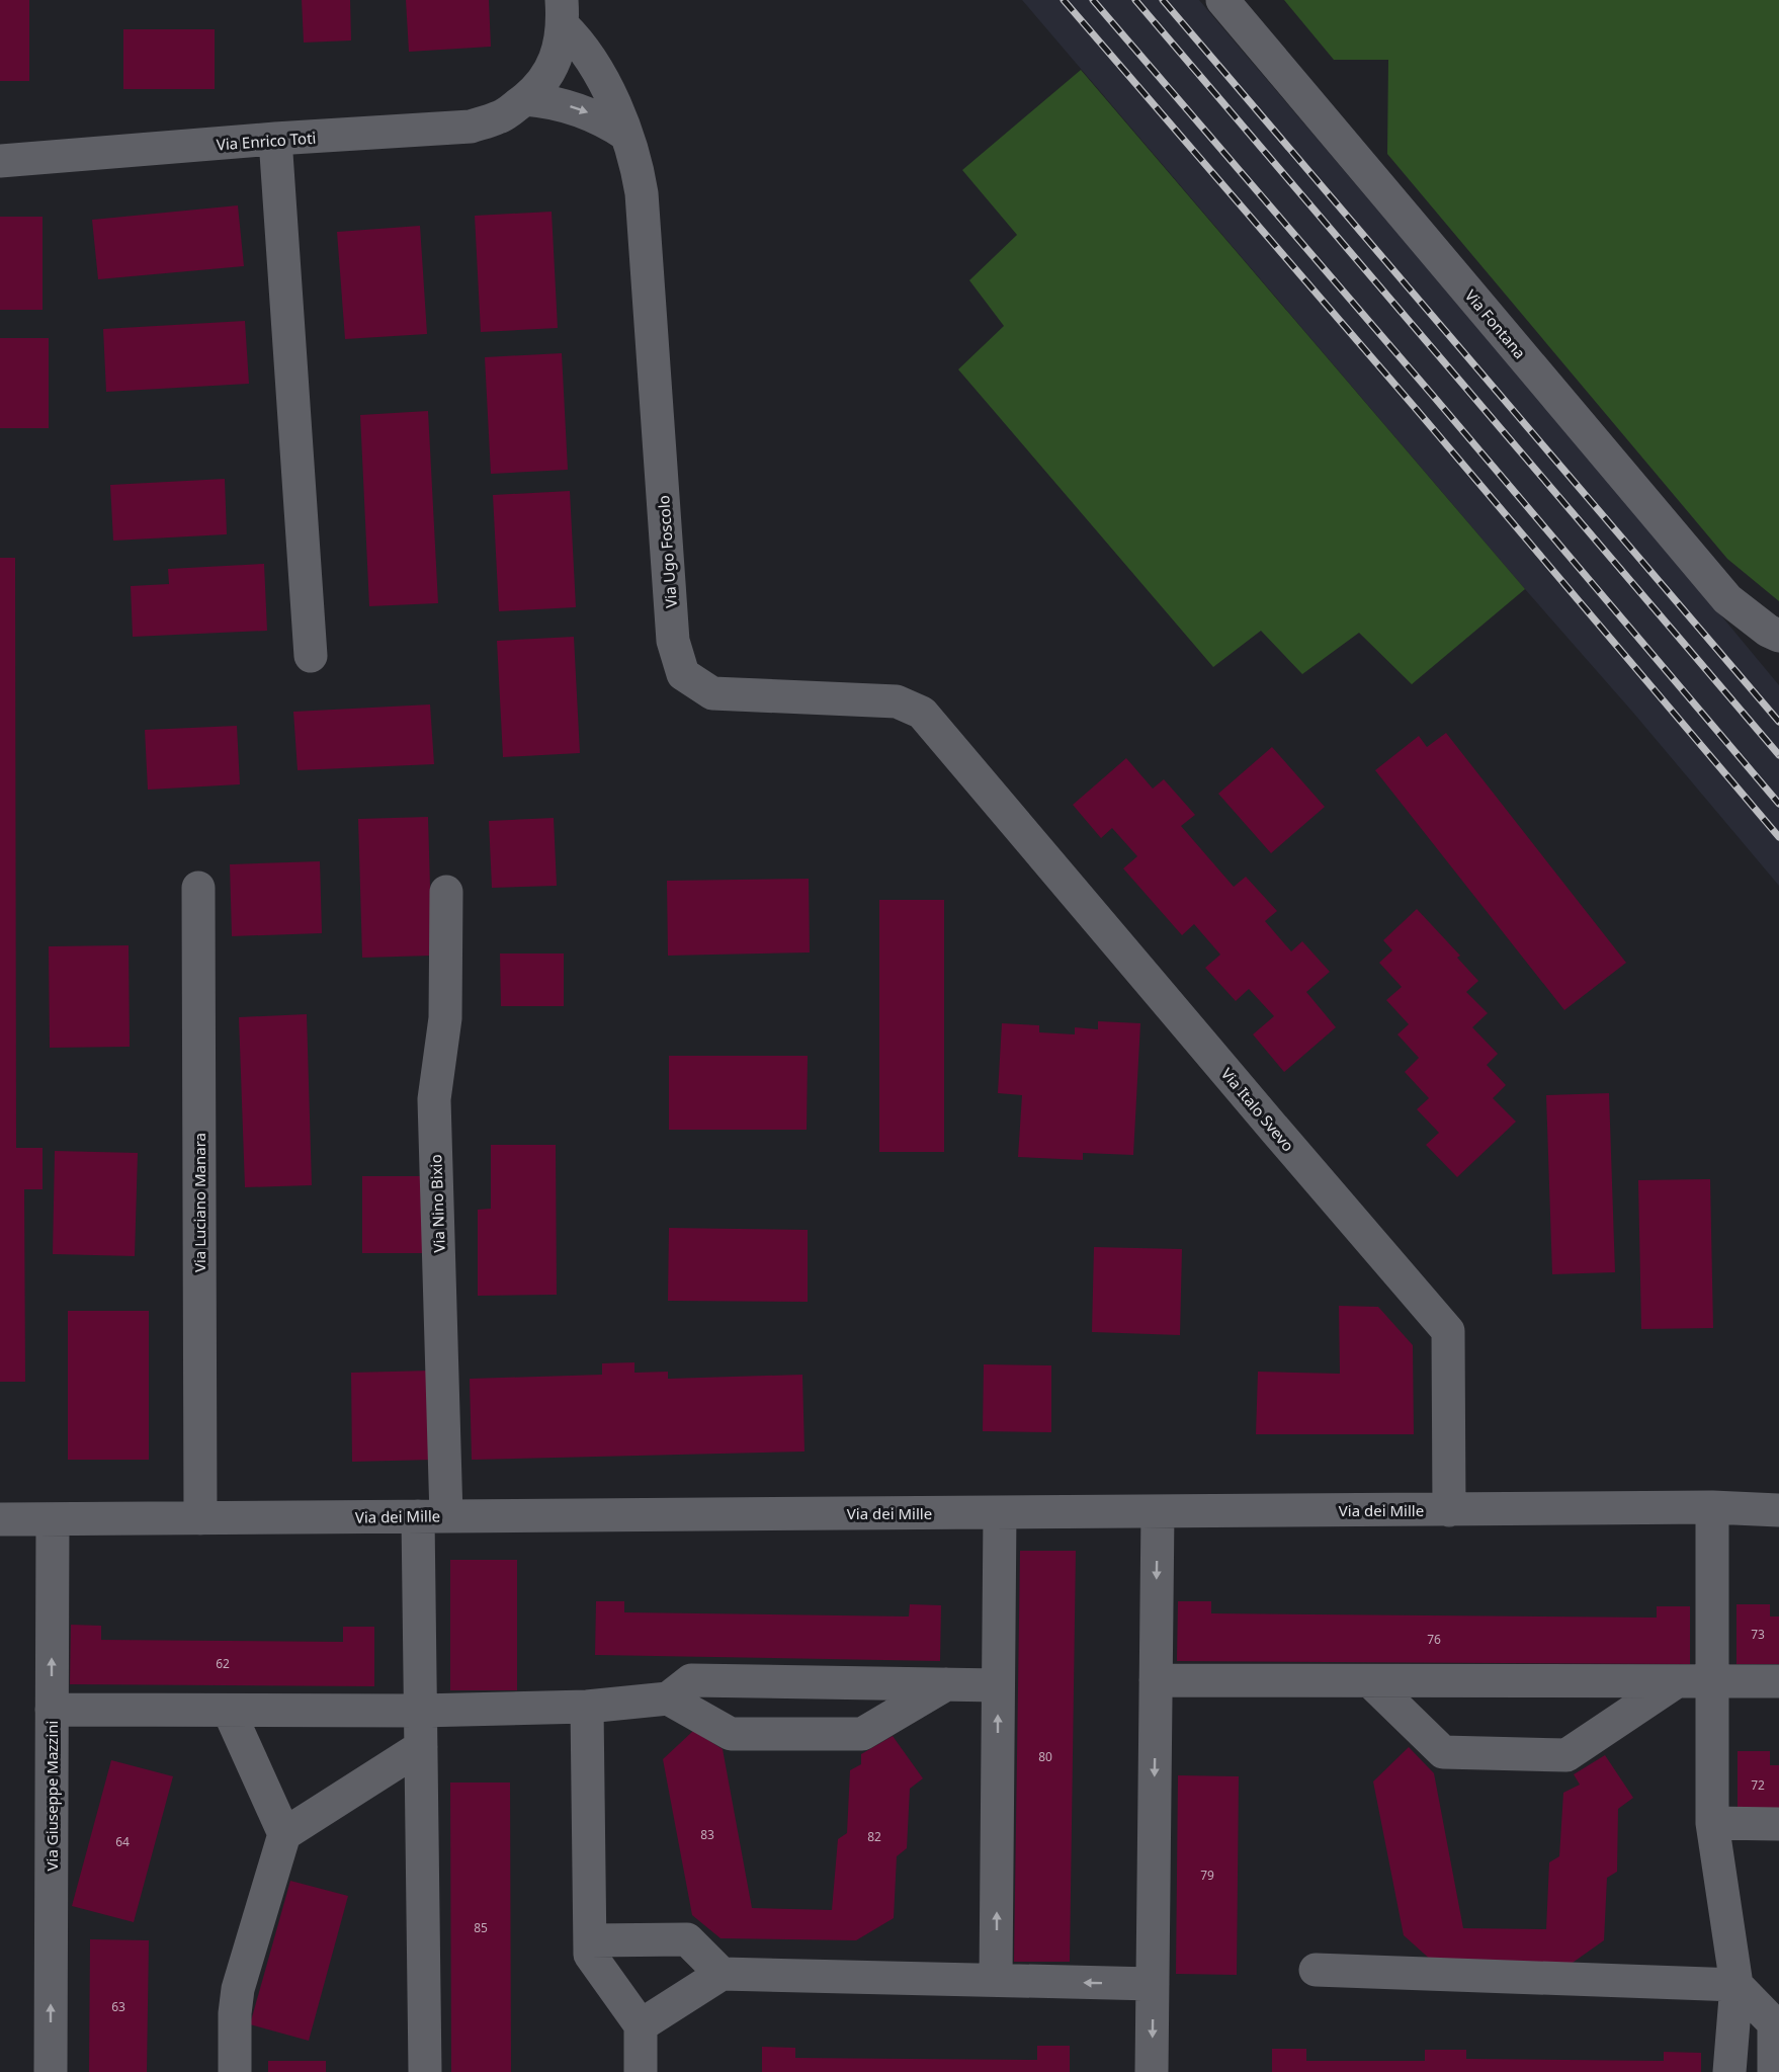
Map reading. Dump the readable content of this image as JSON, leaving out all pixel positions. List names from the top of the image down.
{
  "streets": {
    "street": [
      "Via Enrico Toti",
      "Via Fontana",
      "Via Ugo Foscolo",
      "Via Italo Svevo",
      "Via Luciano Manara",
      "Via Nino Bixio",
      "Via dei Mille",
      "Via Giuseppe Mazzini"
    ]
  },
  "crossings": [
    ["Via Enrico Toti", "Via Ugo Foscolo"],
    ["Via Ugo Foscolo", "Via Italo Svevo"],
    ["Via Italo Svevo", "Via dei Mille"],
    ["Via Luciano Manara", "Via dei Mille"],
    ["Via Nino Bixio", "Via dei Mille"],
    ["Via dei Mille", "Via Giuseppe Mazzini"]
  ],
  "house_numbers": [
    "73",
    "76",
    "62",
    "80",
    "72",
    "83",
    "82",
    "64",
    "79",
    "85",
    "63"
  ]
}
